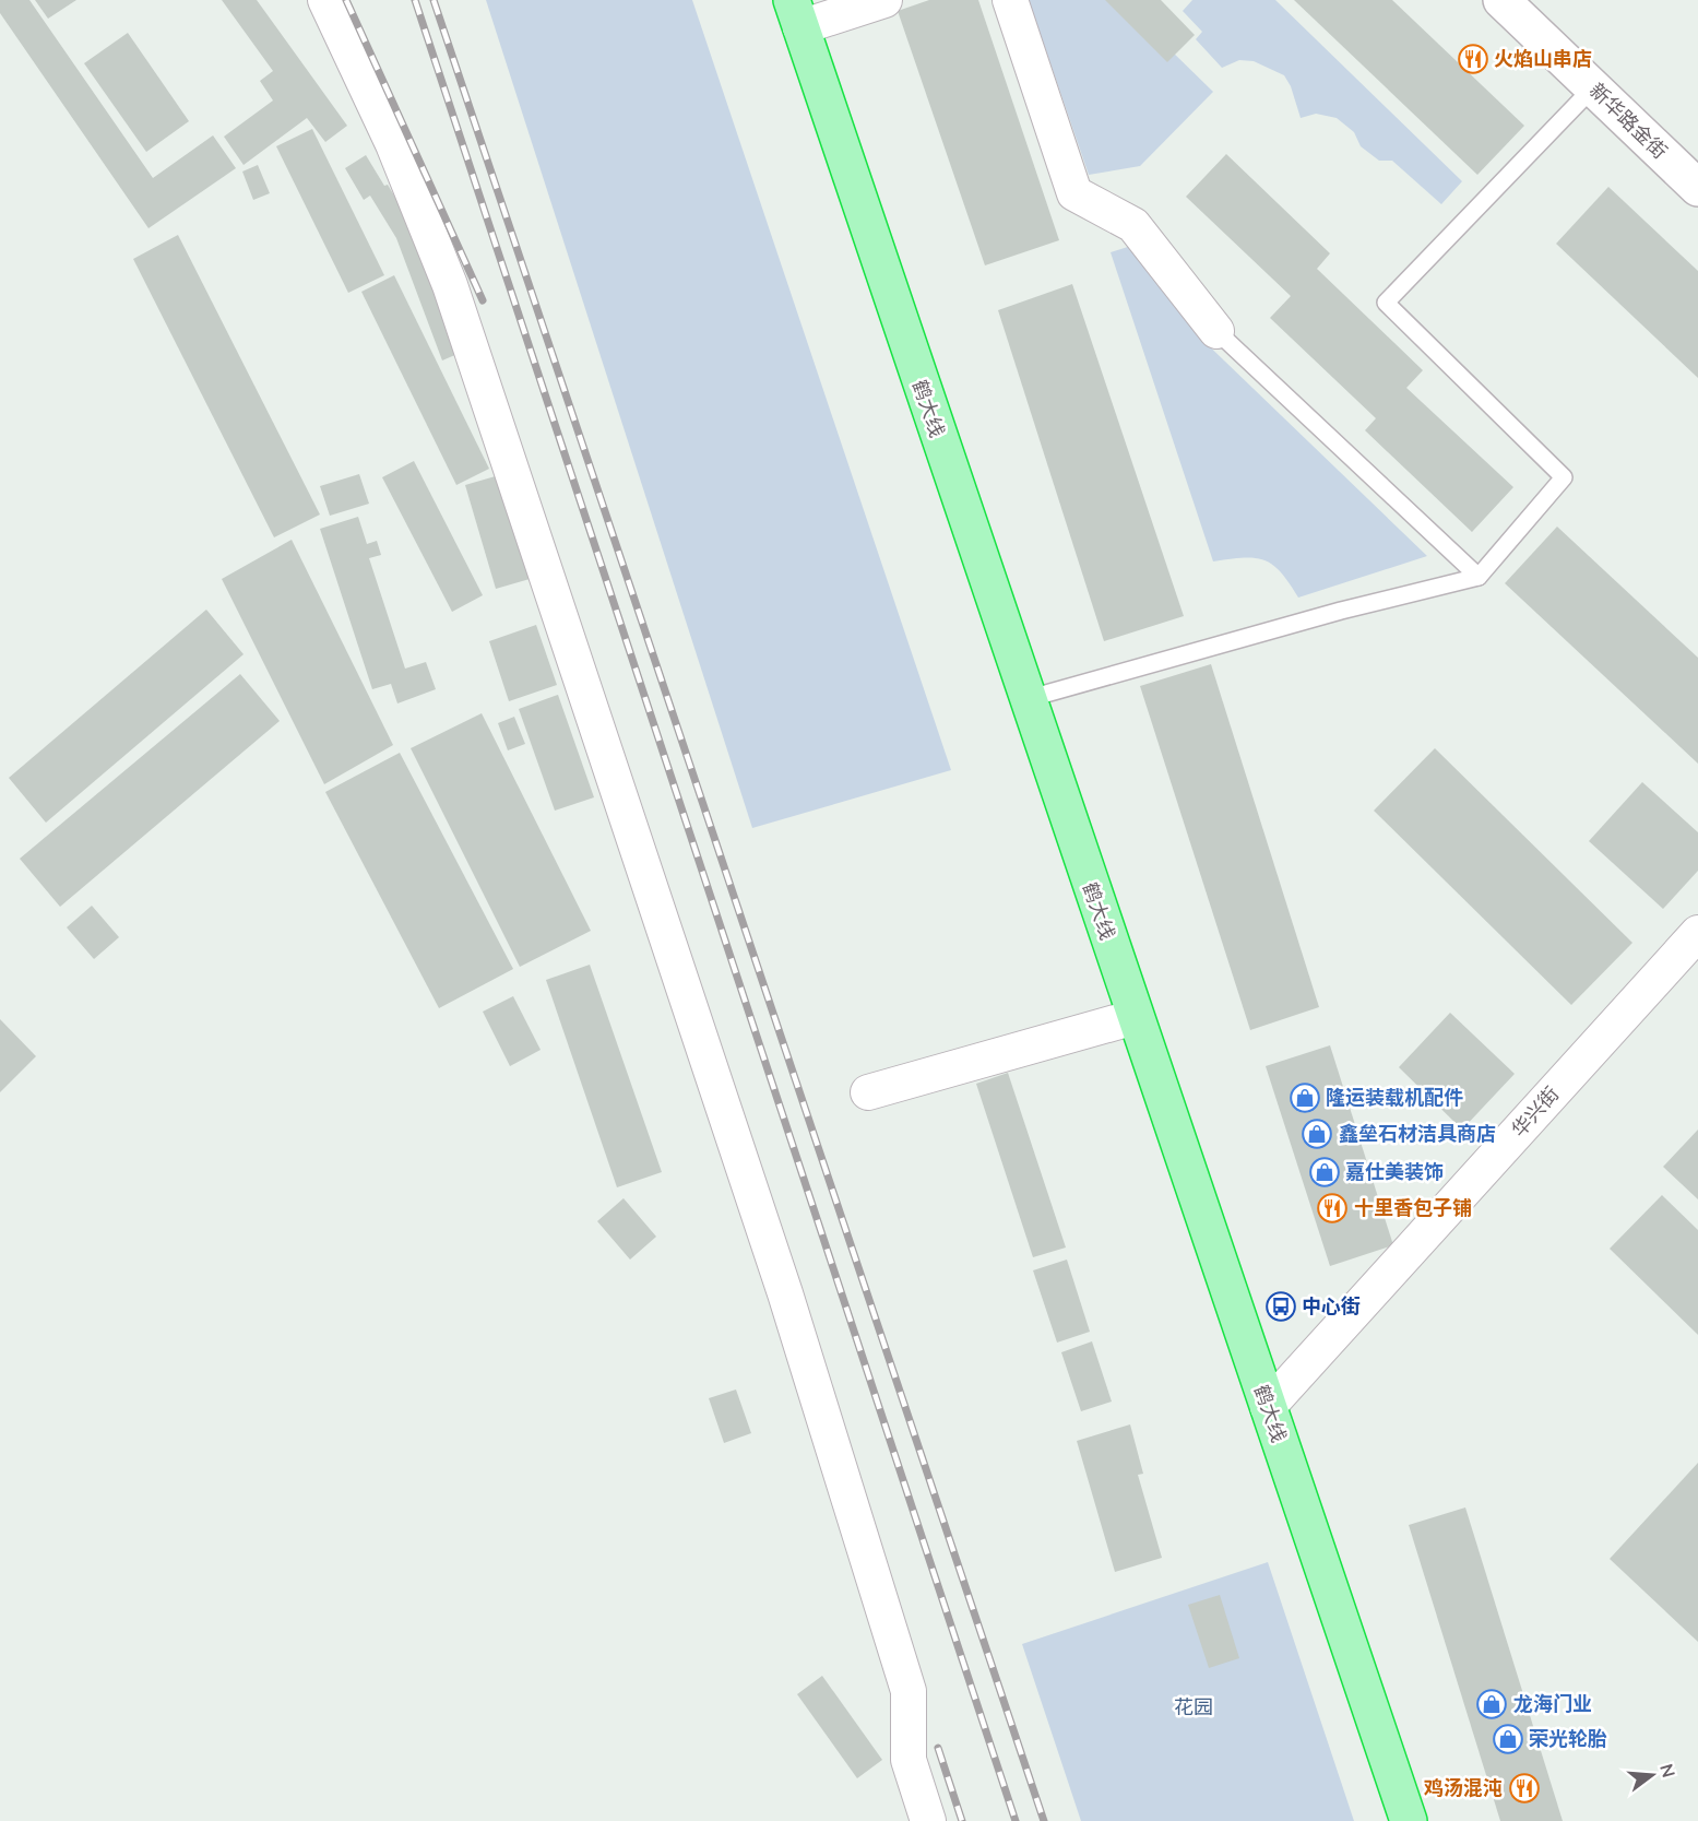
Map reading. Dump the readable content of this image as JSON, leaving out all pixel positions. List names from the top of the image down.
{
  "streets": {
    "highway": ["鹤大线"],
    "street": ["新华路金街", "华兴街"]
  },
  "crossings": [
    ["鹤大线", "华兴街"]
  ],
  "parks": ["花园"],
  "places": {
    "restaurant": ["火焰山串店", "十里香包子铺", "鸡汤混沌"],
    "shop": [
      "隆运装载机配件",
      "鑫垒石材洁具商店",
      "嘉仕美装饰",
      "龙海门业",
      "荣光轮胎"
    ],
    "bus stop": ["中心街"]
  },
  "north": "right"
}
